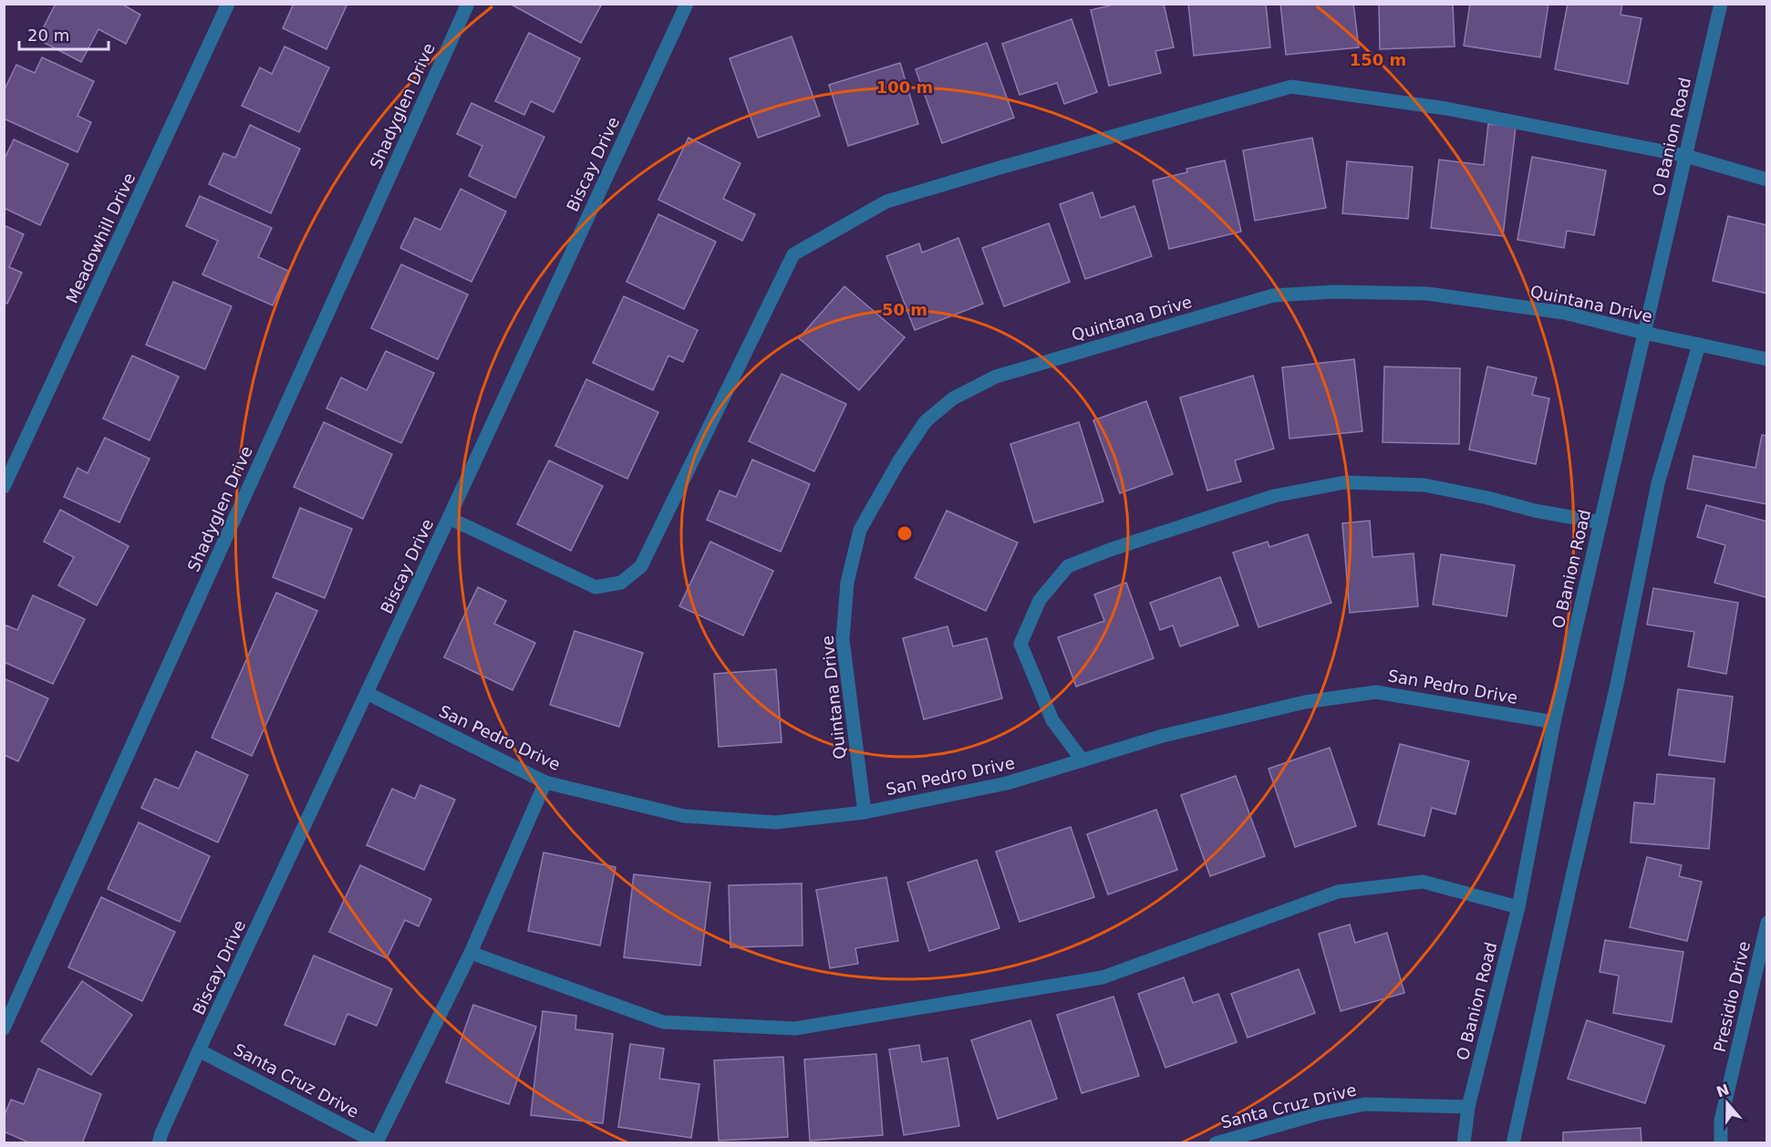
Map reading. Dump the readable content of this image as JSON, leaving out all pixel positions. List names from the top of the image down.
{
  "streets": {
    "street": [
      "Shadyglen Drive",
      "O Banion Road",
      "Biscay Drive",
      "Meadowhill Drive",
      "Quintana Drive",
      "San Pedro Drive",
      "Presidio Drive",
      "Santa Cruz Drive"
    ]
  },
  "crossings": [
    ["O Banion Road", "Quintana Drive"],
    ["O Banion Road", "San Pedro Drive"],
    ["O Banion Road", "Santa Cruz Drive"],
    ["Biscay Drive", "San Pedro Drive"],
    ["Biscay Drive", "Santa Cruz Drive"],
    ["Quintana Drive", "San Pedro Drive"]
  ],
  "scale_bar": "20 m",
  "north": "top",
  "rings": ["150 m", "100 m", "50 m"]
}
